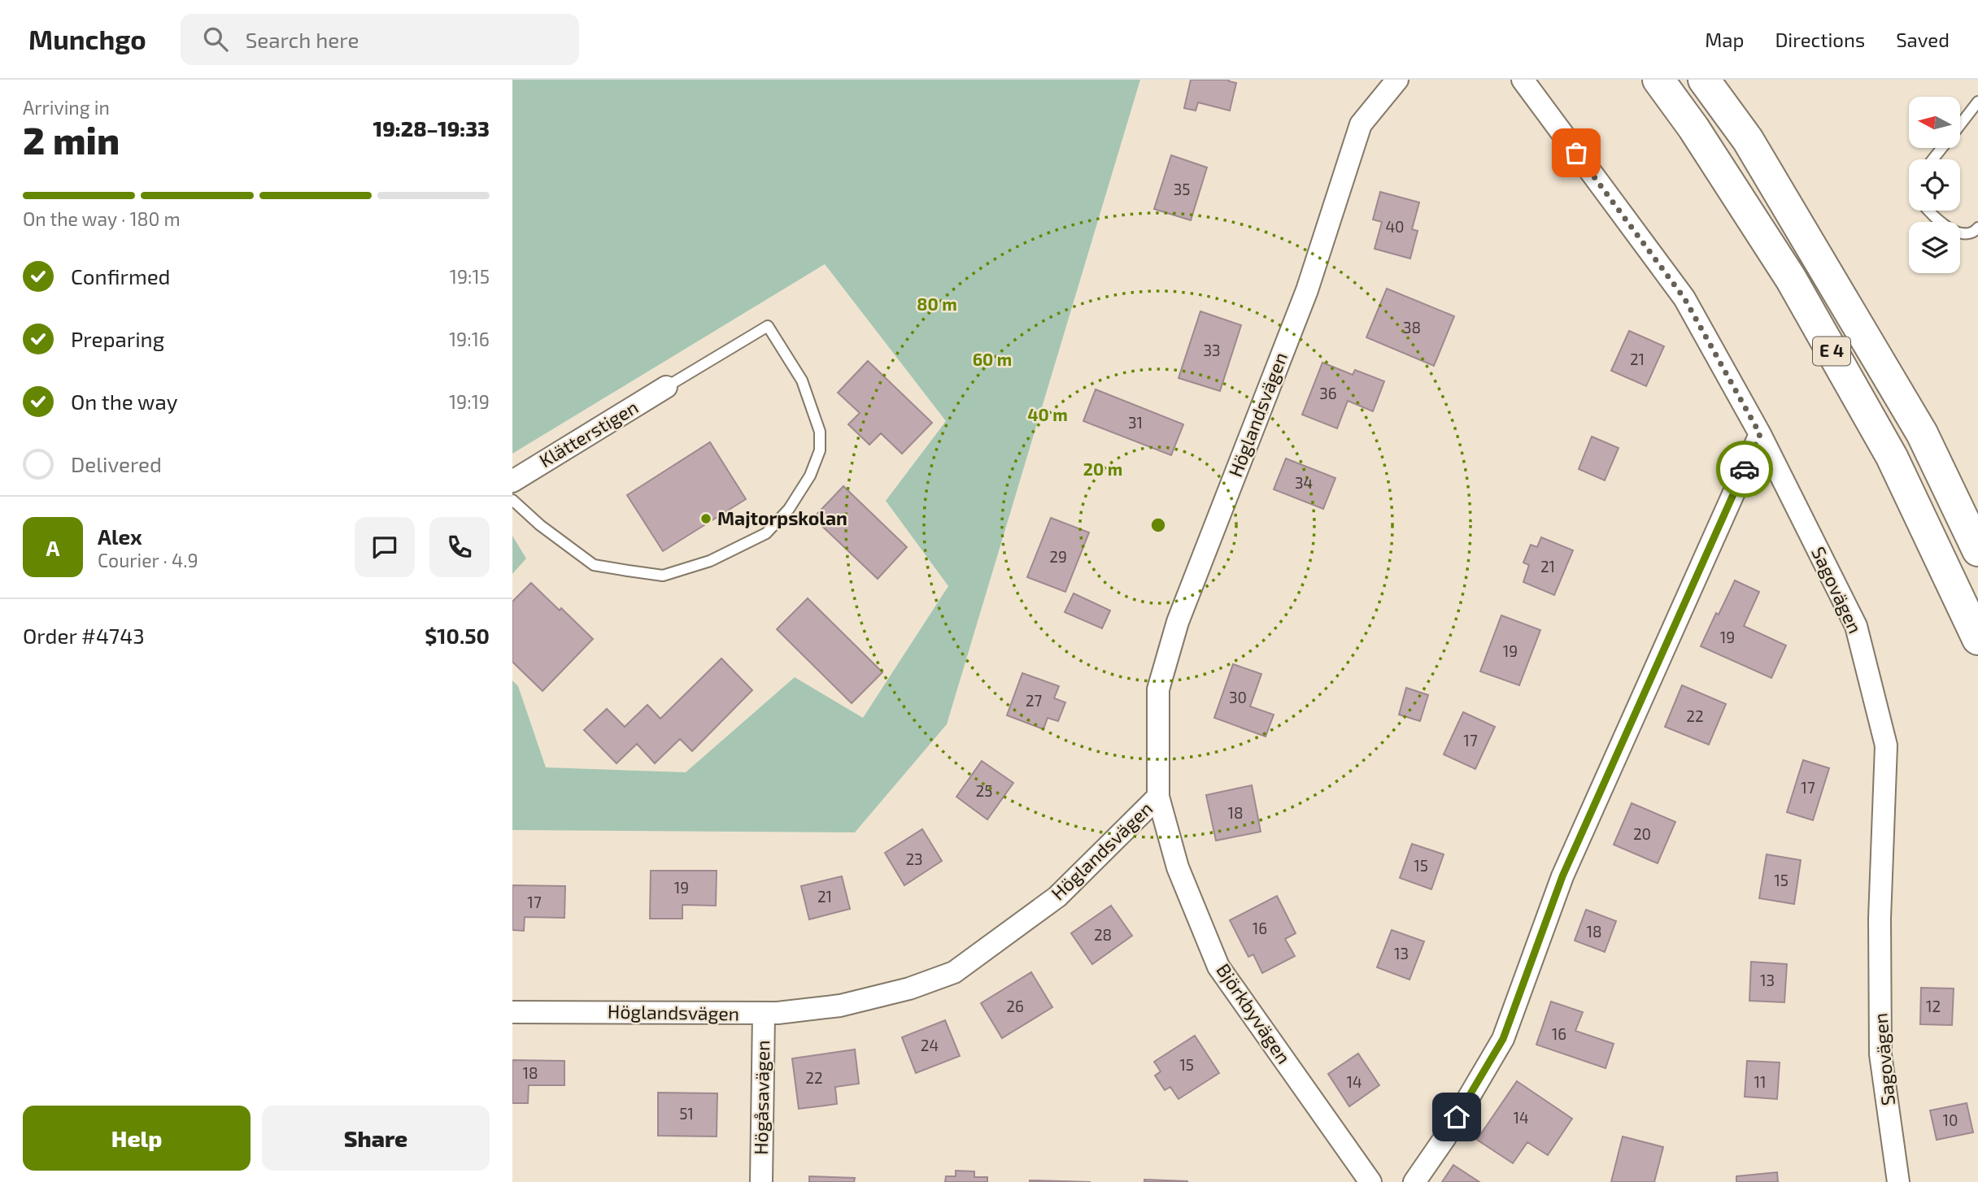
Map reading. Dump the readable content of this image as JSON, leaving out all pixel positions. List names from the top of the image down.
{
  "streets": {
    "highway": ["E 4"],
    "street": [
      "Höglandsvägen",
      "Klätterstigen",
      "Sagovägen",
      "Björkbyvägen",
      "Högåsavägen"
    ]
  },
  "crossings": [
    ["Höglandsvägen", "Björkbyvägen"],
    ["Höglandsvägen", "Högåsavägen"]
  ],
  "places": ["Majtorpskolan"],
  "house_numbers": [
    "35",
    "40",
    "38",
    "33",
    "21",
    "36",
    "31",
    "34",
    "29",
    "21",
    "19",
    "19",
    "30",
    "27",
    "22",
    "17",
    "17",
    "25",
    "18",
    "20",
    "23",
    "15",
    "15",
    "19",
    "21",
    "17",
    "16",
    "18",
    "28",
    "13",
    "13",
    "26",
    "12",
    "16",
    "24",
    "15",
    "18",
    "22",
    "14",
    "11",
    "51",
    "14",
    "10"
  ],
  "north": "left",
  "page": {
    "header": "Munchgo",
    "search": "Search here",
    "nav": ["Map", "Directions", "Saved"],
    "heading": ["2 min", "Arriving in", "19:28–19:33"],
    "panel": [
      "Alex",
      "Courier · 4.9",
      "Order #4743",
      "$10.50"
    ],
    "bar": "On the way · 180 m",
    "list": [
      ["Confirmed", "19:15"],
      ["Preparing", "19:16"],
      ["On the way", "19:19"],
      "Delivered"
    ],
    "round": "A",
    "buttons": ["Help", "Share"]
  },
  "rings": [
    "80 m",
    "60 m",
    "40 m",
    "20 m"
  ]
}
